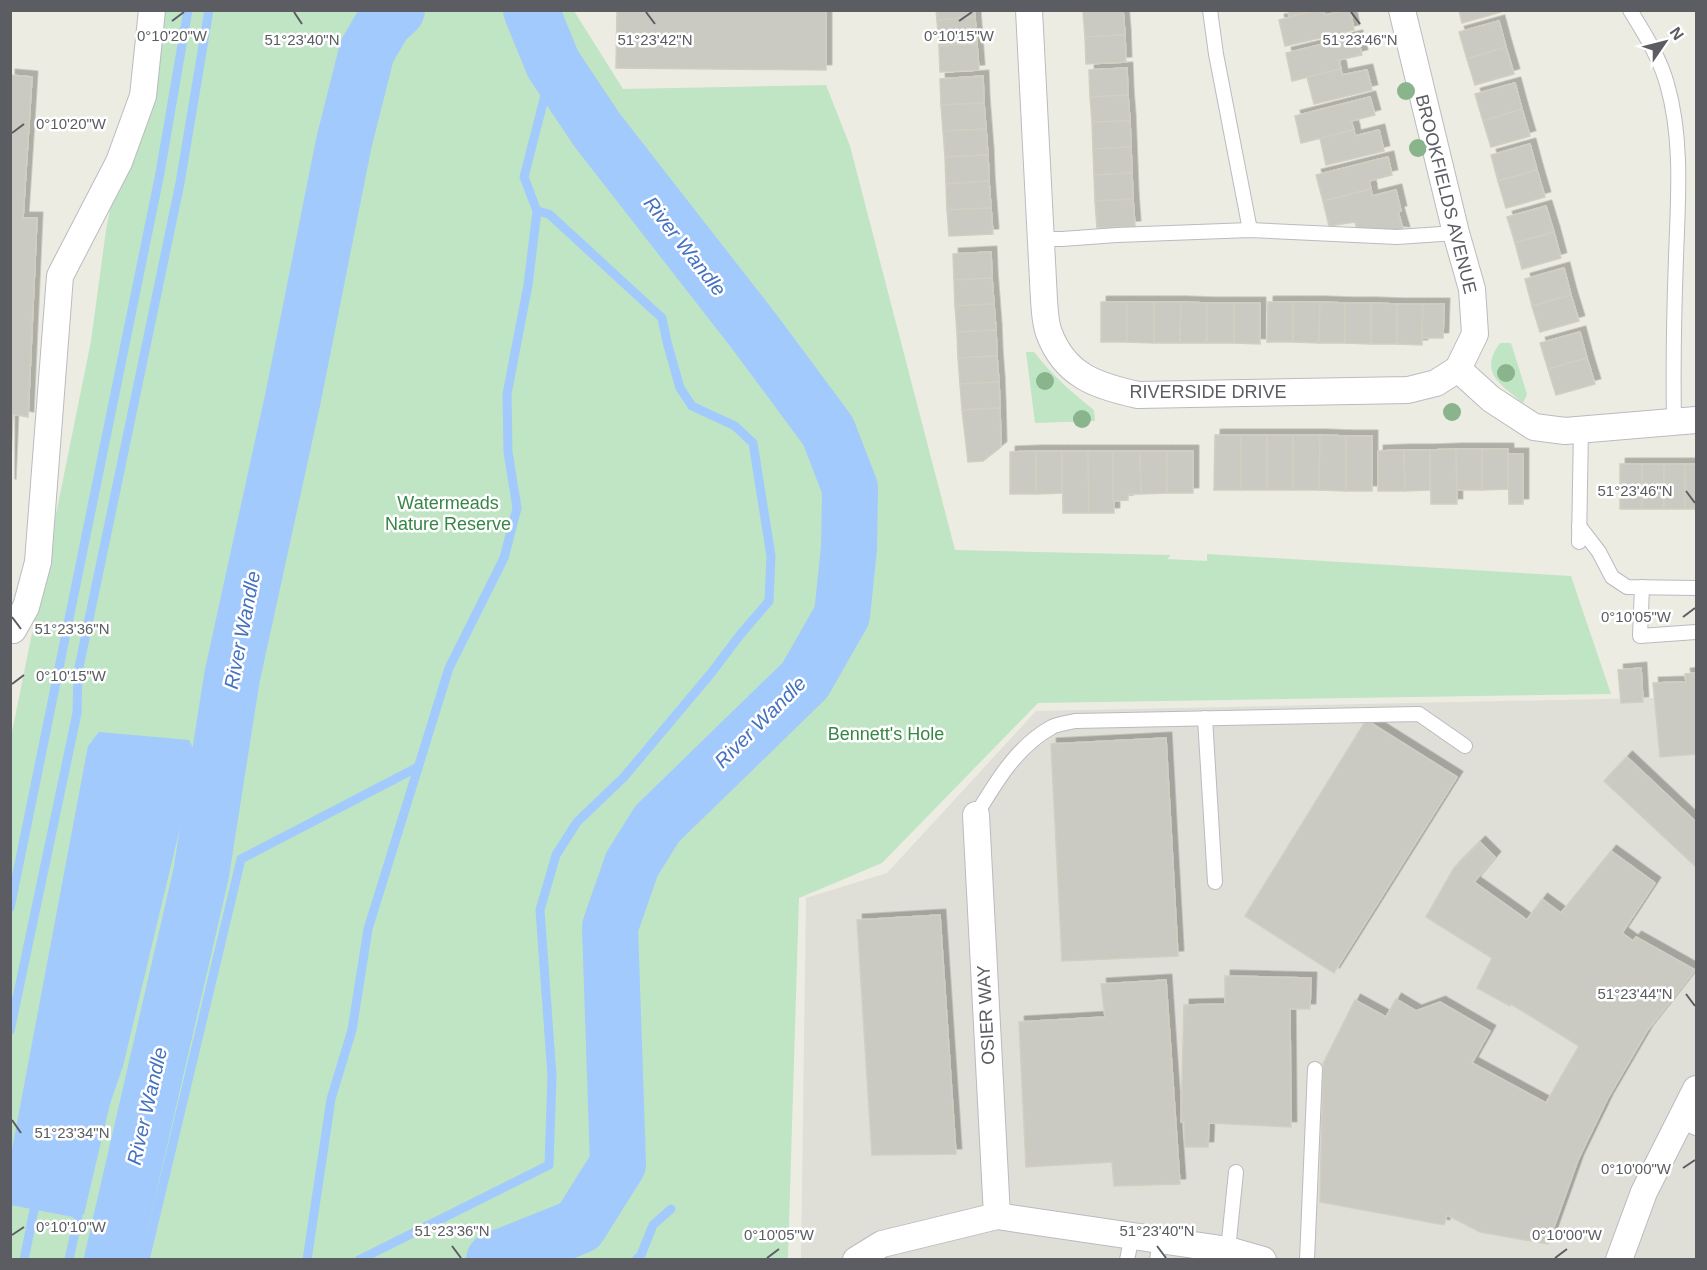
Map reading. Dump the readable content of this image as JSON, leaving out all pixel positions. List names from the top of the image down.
{
  "streets": {
    "street": ["BROOKFIELDS AVENUE", "RIVERSIDE DRIVE", "OSIER WAY"]
  },
  "crossings": [
    ["BROOKFIELDS AVENUE", "RIVERSIDE DRIVE"]
  ],
  "water": ["River Wandle"],
  "parks": ["Watermeads Nature Reserve", "Bennett's Hole"],
  "north": "top right",
  "coordinates": [
    "0°10'20\"W",
    "0°10'15\"W",
    "51°23'40\"N",
    "51°23'42\"N",
    "51°23'46\"N",
    "0°10'05\"W",
    "51°23'36\"N",
    "51°23'44\"N",
    "51°23'34\"N",
    "0°10'00\"W",
    "0°10'10\"W"
  ]
}
